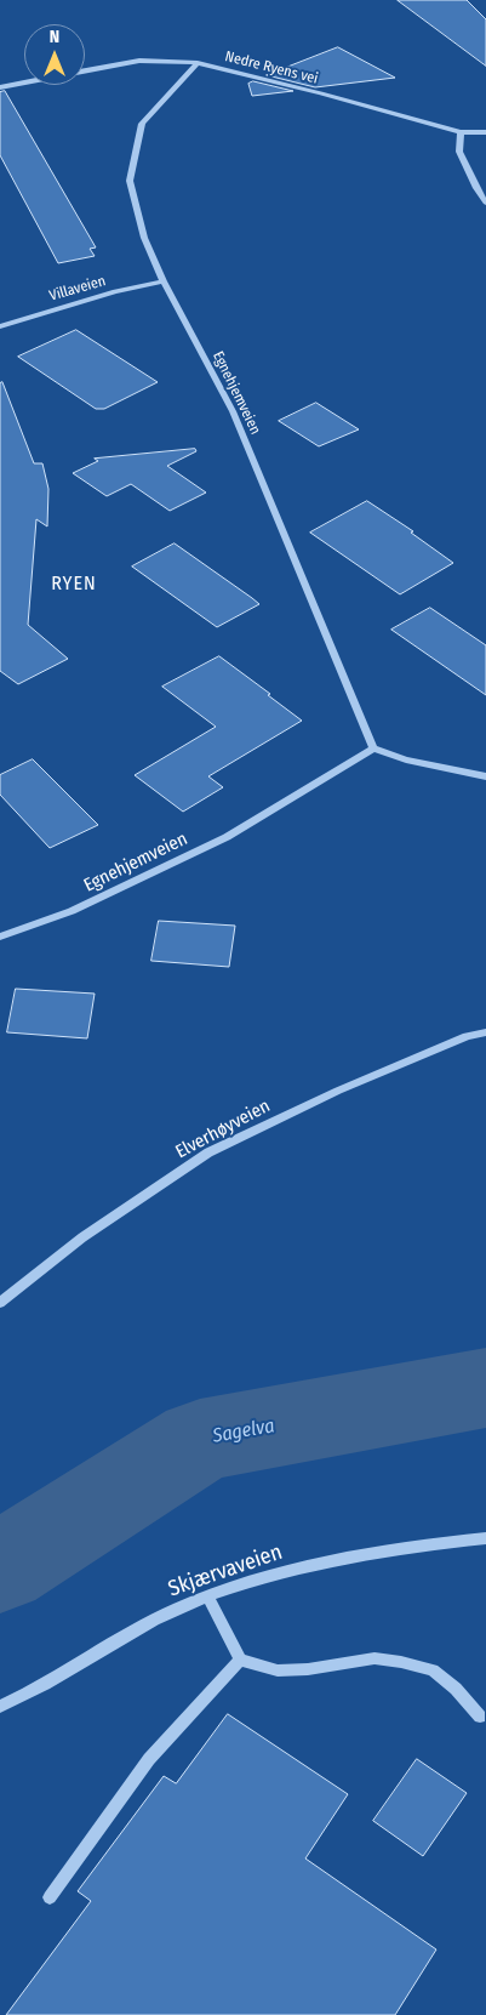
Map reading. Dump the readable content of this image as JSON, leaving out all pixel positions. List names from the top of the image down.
{
  "streets": {
    "street": [
      "Nedre Ryens vei",
      "Villaveien",
      "Egnehjemveien",
      "Elverhøyveien",
      "Skjærvaveien"
    ]
  },
  "crossings": [
    ["Nedre Ryens vei", "Egnehjemveien"],
    ["Villaveien", "Egnehjemveien"]
  ],
  "districts": ["RYEN"],
  "water": ["Sagelva"],
  "north": "top"
}
